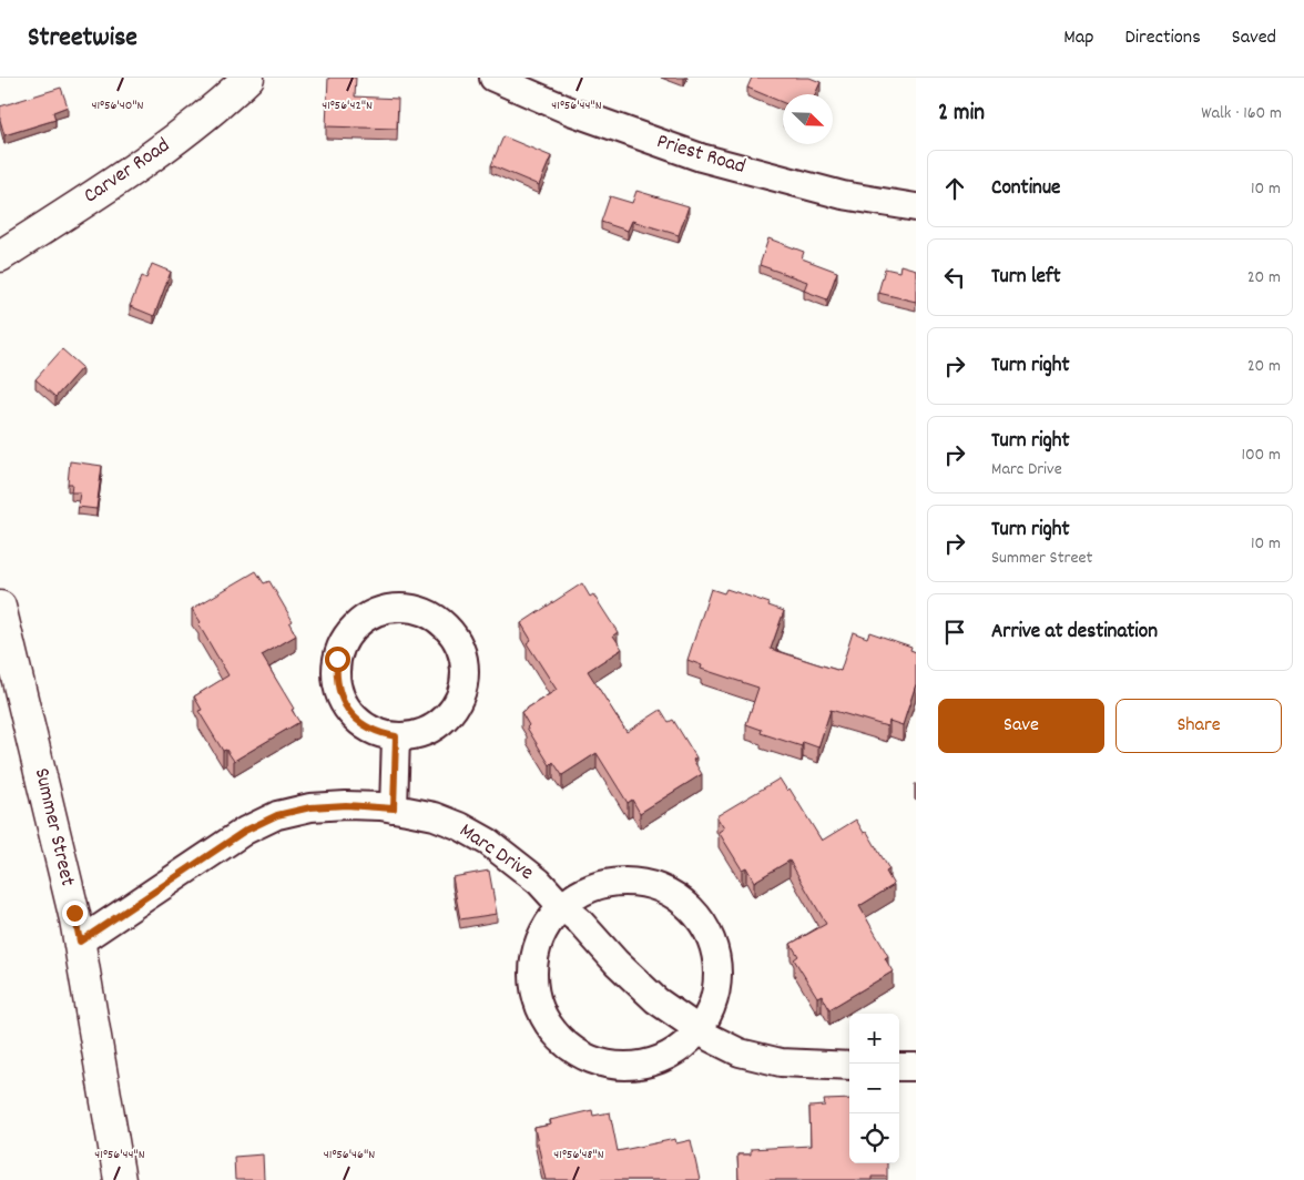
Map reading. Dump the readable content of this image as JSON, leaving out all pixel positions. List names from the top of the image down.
{
  "streets": {
    "main road": ["Carver Road", "Summer Street"],
    "street": ["Priest Road", "Marc Drive"]
  },
  "crossings": [
    ["Summer Street", "Marc Drive"]
  ],
  "north": "bottom right",
  "page": {
    "header": "Streetwise",
    "nav": ["Map", "Directions", "Saved"],
    "heading": ["2 min", "Walk · 160 m"],
    "list": [
      ["Continue", "10 m"],
      ["Turn left", "20 m"],
      ["Turn right", "20 m"],
      ["Turn right", "Marc Drive", "100 m"],
      ["Turn right", "Summer Street", "10 m"],
      "Arrive at destination"
    ],
    "buttons": ["Save", "Share"],
    "map_buttons": ["+", "−"]
  },
  "coordinates": [
    "41°56'40\"N",
    "41°56'42\"N",
    "41°56'44\"N",
    "41°56'46\"N",
    "41°56'48\"N"
  ]
}
